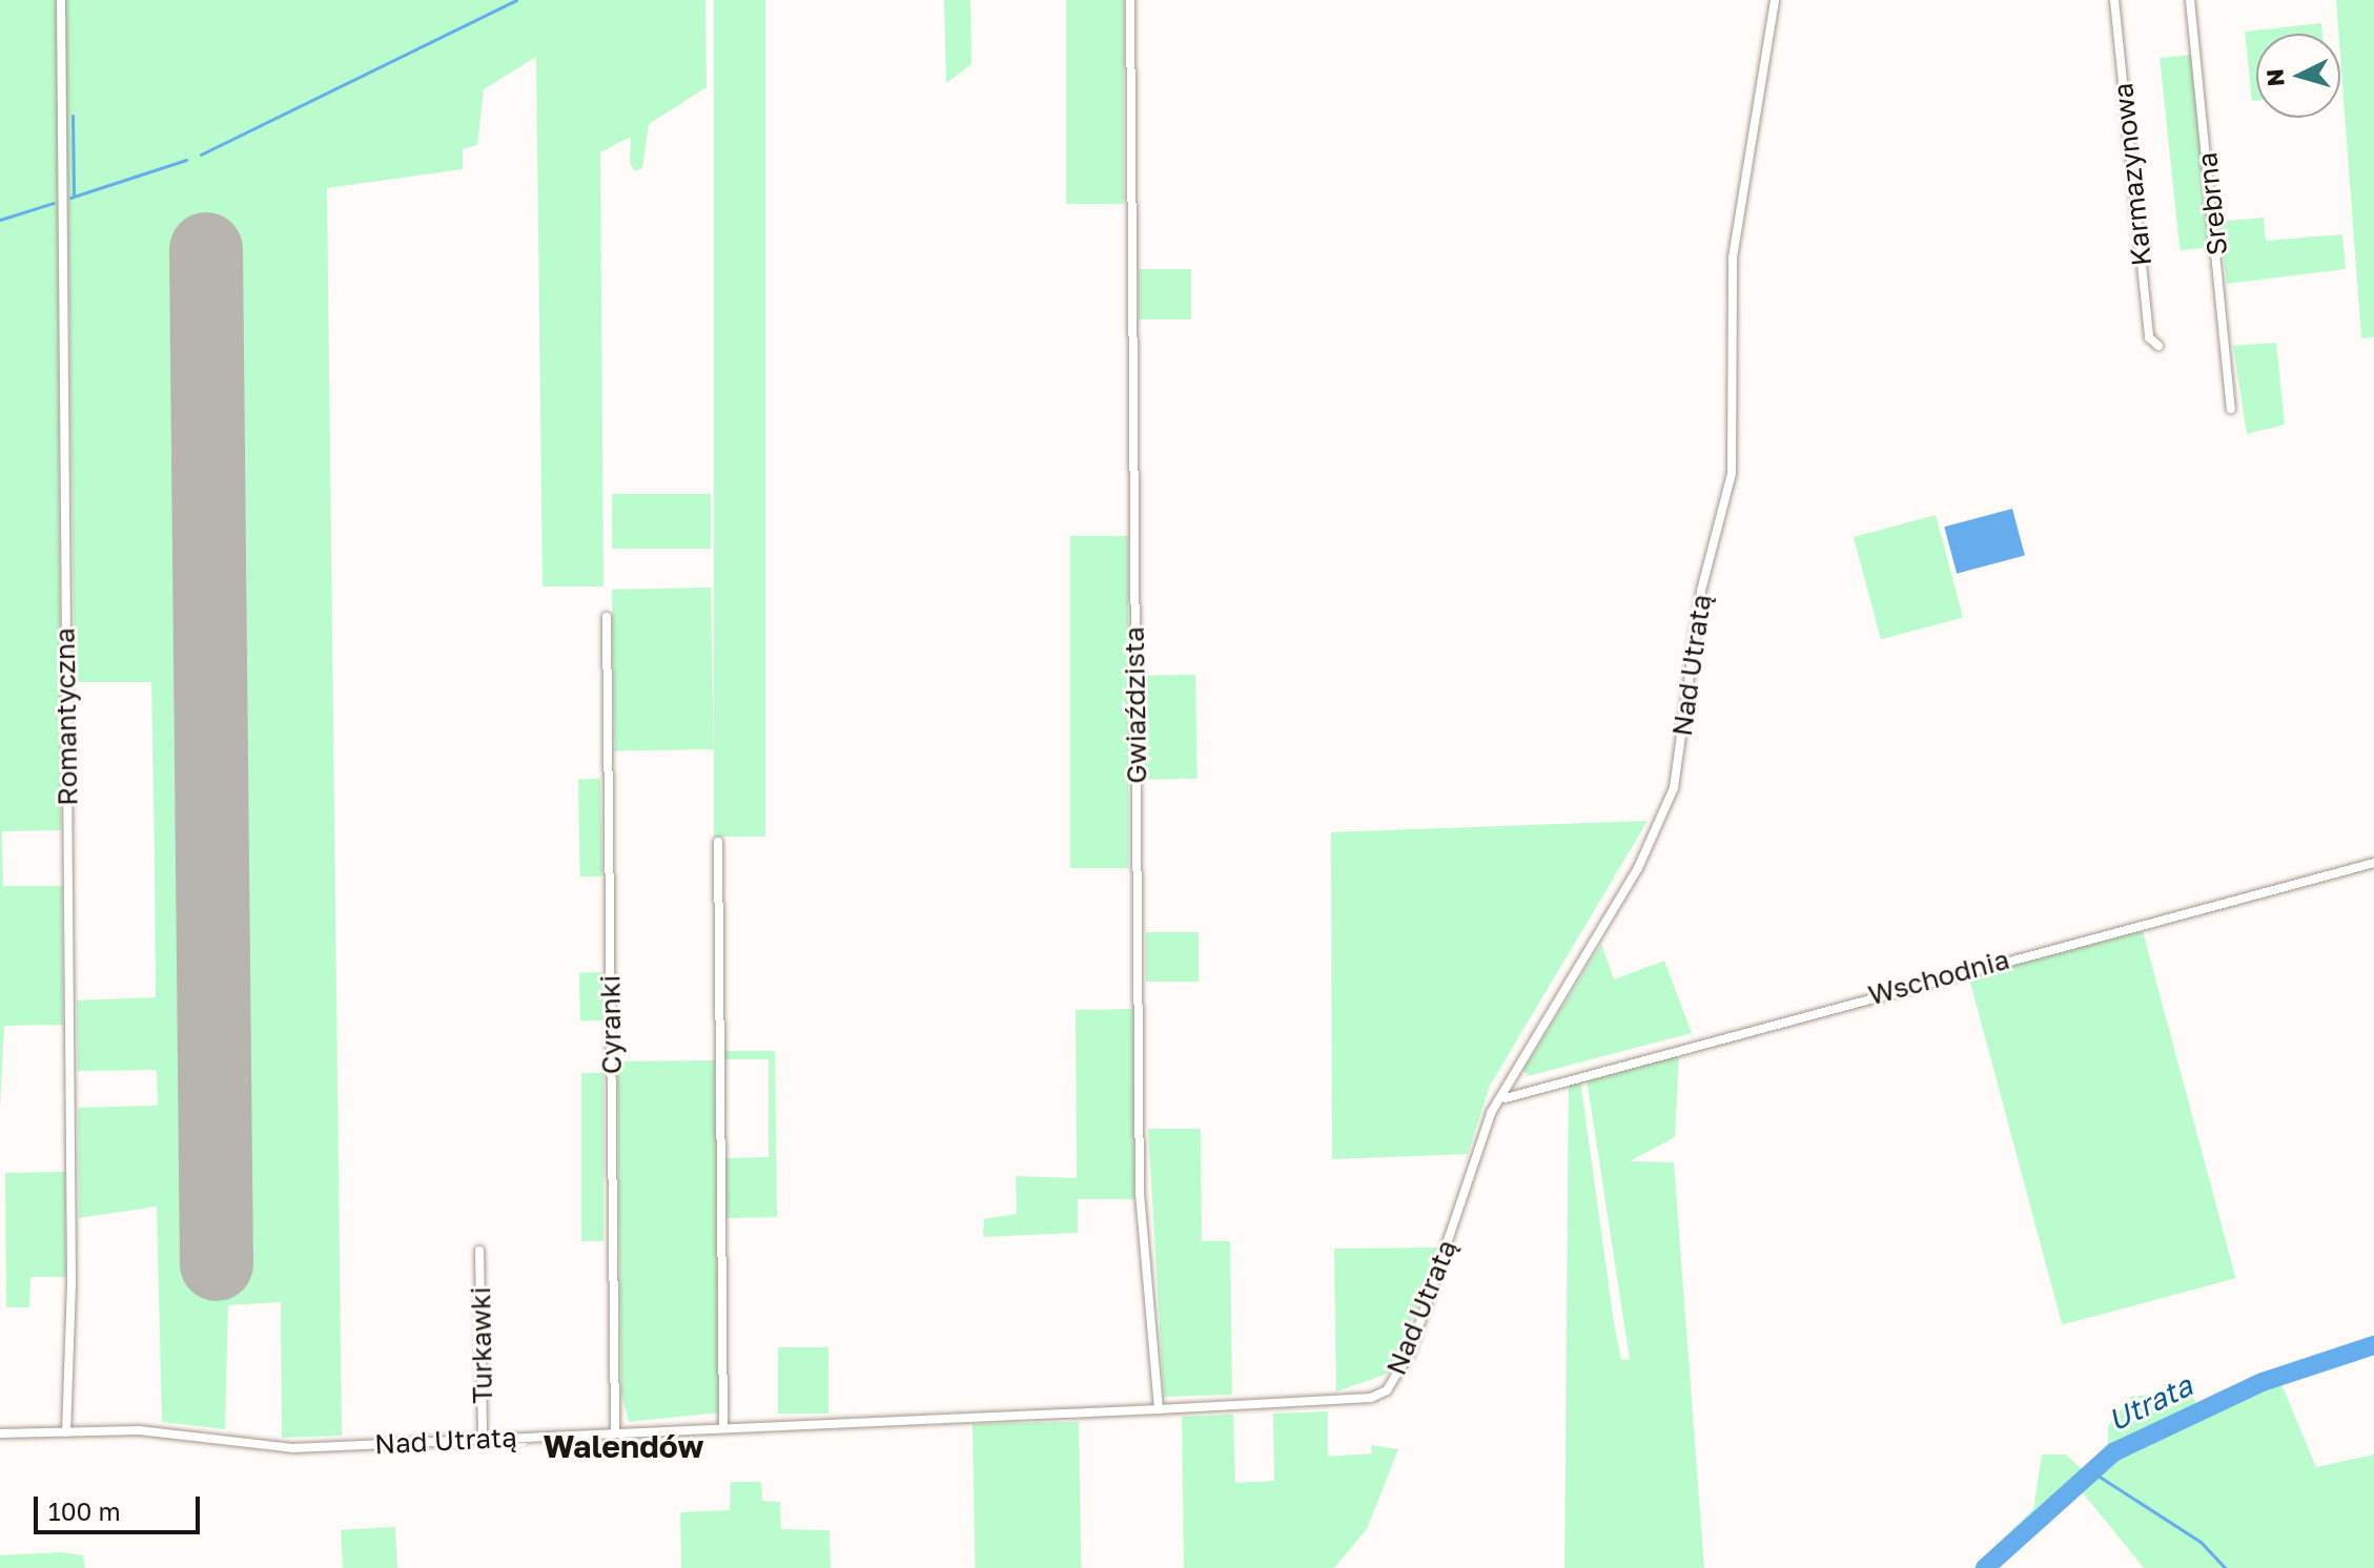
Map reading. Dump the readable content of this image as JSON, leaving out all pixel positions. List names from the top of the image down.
{
  "streets": {
    "street": [
      "Karmazynowa",
      "Srebrna",
      "Nad Utratą",
      "Gwiaździsta",
      "Romantyczna",
      "Wschodnia",
      "Cyranki",
      "Turkawki"
    ]
  },
  "crossings": [
    ["Nad Utratą", "Gwiaździsta"],
    ["Nad Utratą", "Romantyczna"],
    ["Nad Utratą", "Wschodnia"],
    ["Nad Utratą", "Cyranki"],
    ["Nad Utratą", "Turkawki"]
  ],
  "districts": ["Walendów"],
  "water": ["Utrata"],
  "scale_bar": "100 m",
  "north": "left"
}
